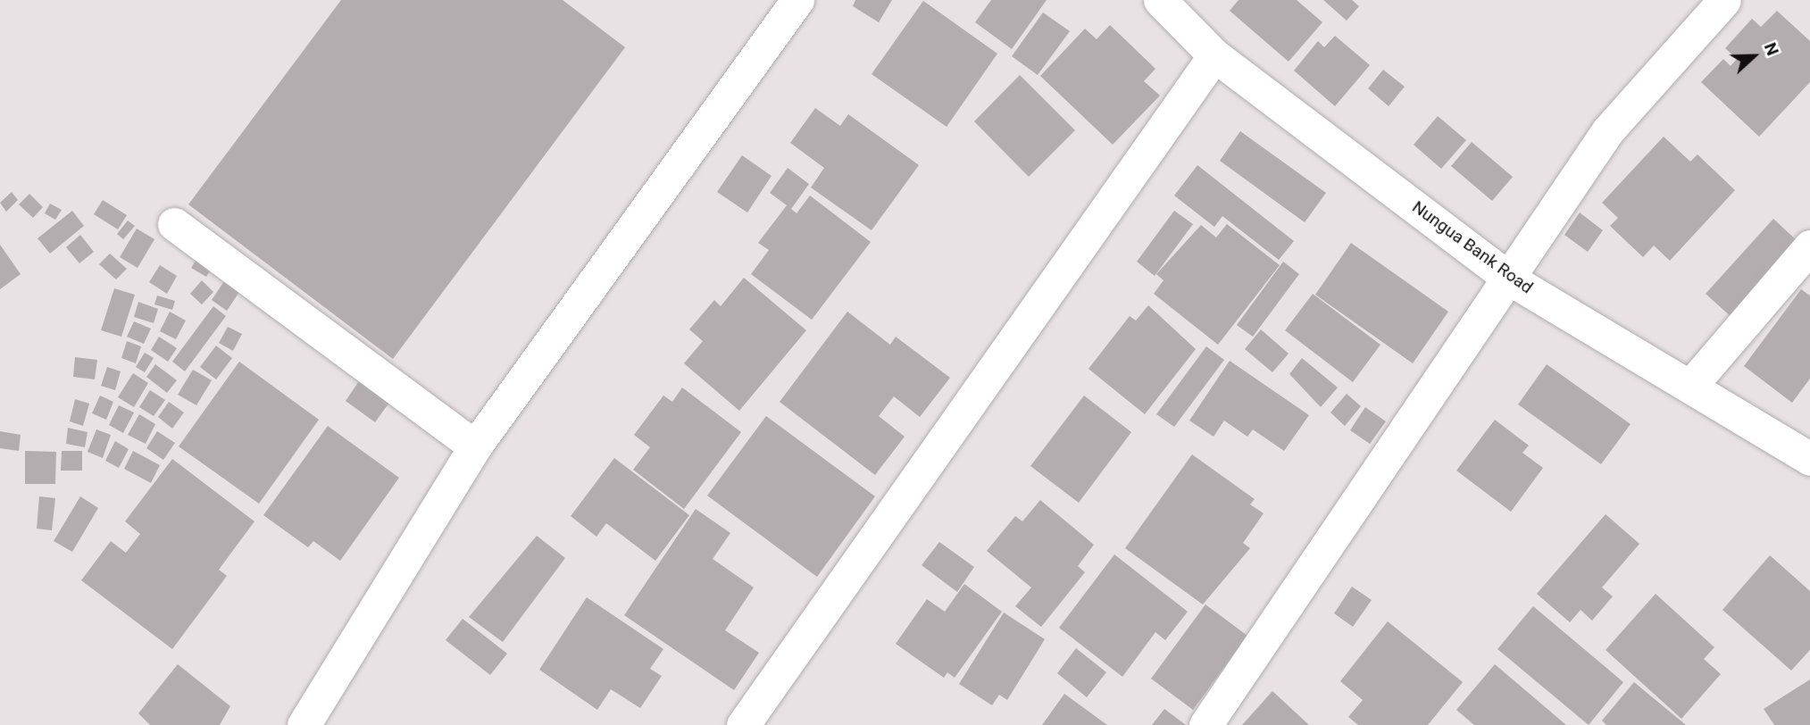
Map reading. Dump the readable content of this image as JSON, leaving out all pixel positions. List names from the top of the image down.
{
  "streets": {
    "street": ["Nungua Bank Road"]
  },
  "north": "right"
}
